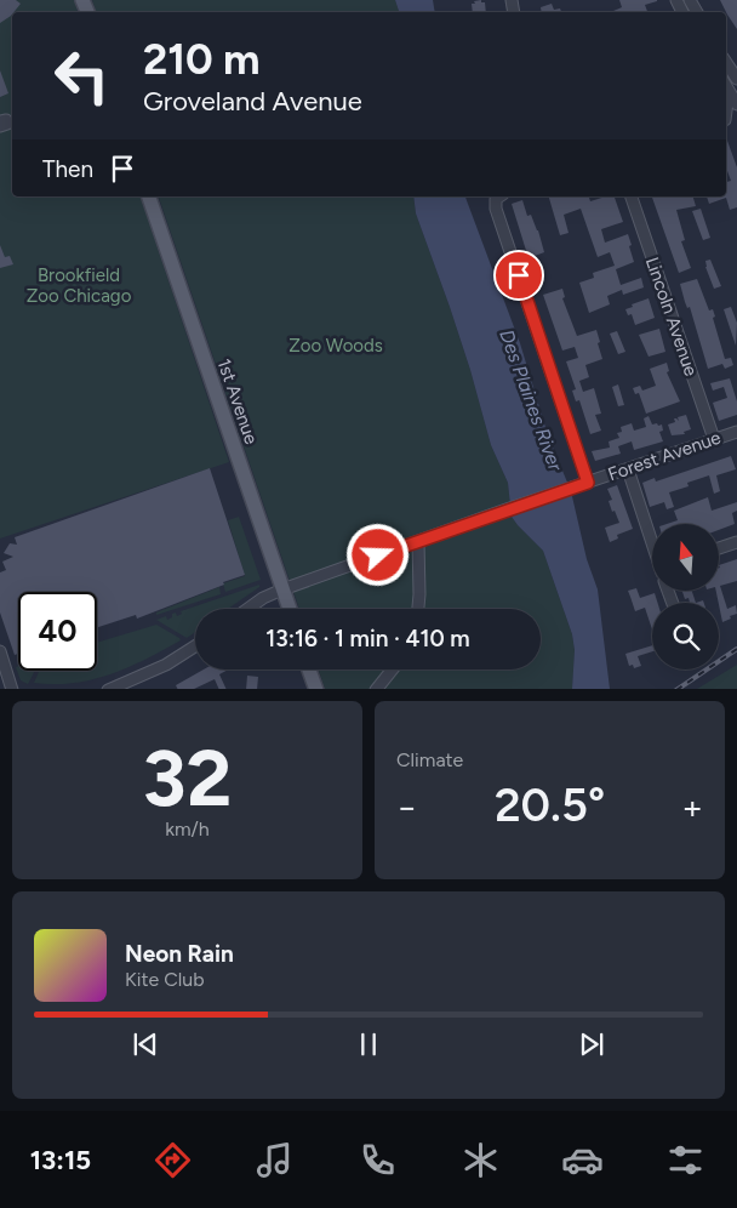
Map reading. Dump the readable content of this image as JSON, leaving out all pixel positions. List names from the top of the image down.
{
  "streets": {
    "main road": ["1st Avenue"],
    "street": ["Lincoln Avenue", "Forest Avenue"]
  },
  "crossings": [
    ["Lincoln Avenue", "Forest Avenue"],
    ["1st Avenue", "Forest Avenue"]
  ],
  "water": ["Des Plaines River"],
  "parks": ["Brookfield Zoo Chicago", "Zoo Woods"],
  "north": "top",
  "page": {
    "turn": ["210 m", "Groveland Avenue"],
    "then": "Then",
    "limit": "40",
    "trip": "13:16 · 1 min · 410 m",
    "tile": [
      ["32", "km/h"],
      "Climate"
    ],
    "heat": ["−", "20.5°", "+"],
    "song": ["Neon Rain", "Kite Club"],
    "tabs": "13:15"
  }
}
